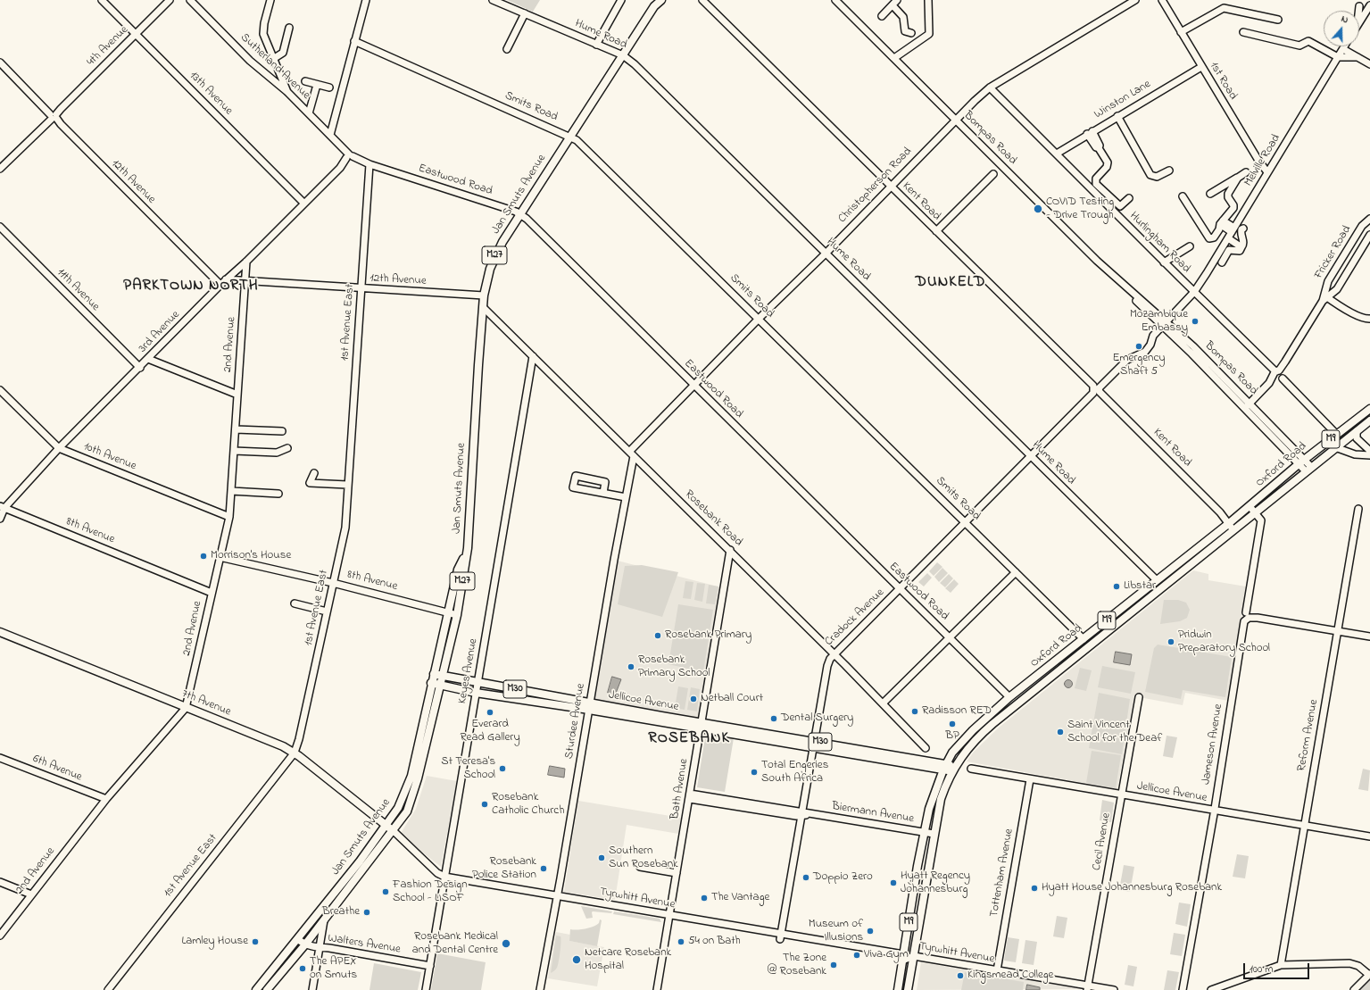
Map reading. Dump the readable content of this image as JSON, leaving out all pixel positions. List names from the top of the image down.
{
  "streets": {
    "main road": [
      "Jan Smuts Avenue",
      "M27",
      "M9",
      "Oxford Road",
      "M30",
      "Jellicoe Avenue",
      "7th Avenue",
      "Tyrwhitt Avenue"
    ],
    "street": [
      "Hume Road",
      "4th Avenue",
      "Sutherland Avenue",
      "1st Road",
      "13th Avenue",
      "Winston Lane",
      "Smits Road",
      "Bompas Road",
      "Melville Road",
      "Eastwood Road",
      "12th Avenue",
      "Christopherson Road",
      "Kent Road",
      "Hurlingham Road",
      "Fricker Road",
      "11th Avenue",
      "1st Avenue East",
      "3rd Avenue",
      "2nd Avenue",
      "10th Avenue",
      "Rosebank Road",
      "8th Avenue",
      "Cradock Avenue",
      "Keyes Avenue",
      "Sturdee Avenue",
      "Reform Avenue",
      "Jameson Avenue",
      "6th Avenue",
      "Bath Avenue",
      "Biermann Avenue",
      "Cecil Avenue",
      "Tottenham Avenue",
      "Walters Avenue"
    ]
  },
  "crossings": [
    ["Hume Road", "Christopherson Road"],
    ["Hume Road", "Jan Smuts Avenue"],
    ["Hume Road", "Oxford Road"],
    ["Hume Road", "Cradock Avenue"],
    ["4th Avenue", "13th Avenue"],
    ["4th Avenue", "12th Avenue"],
    ["Sutherland Avenue", "Eastwood Road"],
    ["Sutherland Avenue", "3rd Avenue"],
    ["1st Road", "Winston Lane"],
    ["1st Road", "Melville Road"],
    ["13th Avenue", "3rd Avenue"],
    ["Winston Lane", "Hurlingham Road"],
    ["Smits Road", "Christopherson Road"],
    ["Smits Road", "Jan Smuts Avenue"],
    ["Smits Road", "Oxford Road"],
    ["Smits Road", "Cradock Avenue"],
    ["Bompas Road", "Christopherson Road"],
    ["Bompas Road", "Fricker Road"],
    ["Bompas Road", "Oxford Road"],
    ["Bompas Road", "Cradock Avenue"],
    ["Melville Road", "Hurlingham Road"],
    ["Melville Road", "Cradock Avenue"],
    ["Eastwood Road", "Christopherson Road"],
    ["Eastwood Road", "Jan Smuts Avenue"],
    ["Eastwood Road", "1st Avenue East"],
    ["Eastwood Road", "3rd Avenue"],
    ["Eastwood Road", "Oxford Road"],
    ["Eastwood Road", "Cradock Avenue"],
    ["12th Avenue", "Jan Smuts Avenue"],
    ["12th Avenue", "1st Avenue East"],
    ["12th Avenue", "3rd Avenue"],
    ["12th Avenue", "2nd Avenue"],
    ["Christopherson Road", "Kent Road"],
    ["Christopherson Road", "Hurlingham Road"],
    ["Christopherson Road", "Rosebank Road"],
    ["Christopherson Road", "Sturdee Avenue"],
    ["Jan Smuts Avenue", "Rosebank Road"],
    ["Jan Smuts Avenue", "8th Avenue"],
    ["Jan Smuts Avenue", "Jellicoe Avenue"],
    ["Jan Smuts Avenue", "7th Avenue"],
    ["Jan Smuts Avenue", "Tyrwhitt Avenue"],
    ["Jan Smuts Avenue", "Walters Avenue"],
    ["Kent Road", "Oxford Road"],
    ["Kent Road", "Cradock Avenue"],
    ["Hurlingham Road", "Fricker Road"],
    ["Hurlingham Road", "Oxford Road"],
    ["Hurlingham Road", "Cradock Avenue"],
    ["11th Avenue", "3rd Avenue"],
    ["1st Avenue East", "8th Avenue"],
    ["1st Avenue East", "7th Avenue"],
    ["3rd Avenue", "2nd Avenue"],
    ["3rd Avenue", "10th Avenue"],
    ["3rd Avenue", "8th Avenue"],
    ["2nd Avenue", "10th Avenue"],
    ["2nd Avenue", "8th Avenue"],
    ["2nd Avenue", "7th Avenue"],
    ["2nd Avenue", "6th Avenue"],
    ["Oxford Road", "Jellicoe Avenue"],
    ["Oxford Road", "Biermann Avenue"],
    ["Oxford Road", "Tyrwhitt Avenue"],
    ["Rosebank Road", "Cradock Avenue"],
    ["Rosebank Road", "Keyes Avenue"],
    ["Rosebank Road", "Sturdee Avenue"],
    ["Rosebank Road", "Bath Avenue"],
    ["Cradock Avenue", "Jellicoe Avenue"],
    ["Cradock Avenue", "Biermann Avenue"],
    ["Cradock Avenue", "Tyrwhitt Avenue"],
    ["Keyes Avenue", "Jellicoe Avenue"],
    ["Keyes Avenue", "Tyrwhitt Avenue"],
    ["Keyes Avenue", "Walters Avenue"],
    ["Jellicoe Avenue", "Sturdee Avenue"],
    ["Jellicoe Avenue", "Reform Avenue"],
    ["Jellicoe Avenue", "Jameson Avenue"],
    ["Jellicoe Avenue", "Bath Avenue"],
    ["Jellicoe Avenue", "Cecil Avenue"],
    ["Jellicoe Avenue", "Tottenham Avenue"],
    ["7th Avenue", "Tyrwhitt Avenue"],
    ["Sturdee Avenue", "Tyrwhitt Avenue"],
    ["Reform Avenue", "Jameson Avenue"],
    ["Bath Avenue", "Biermann Avenue"],
    ["Bath Avenue", "Tyrwhitt Avenue"],
    ["Cecil Avenue", "Tyrwhitt Avenue"],
    ["Tottenham Avenue", "Tyrwhitt Avenue"]
  ],
  "districts": ["DUNKELD", "PARKTOWN NORTH", "ROSEBANK"],
  "places": [
    "COVID Testing - Drive Trough",
    "Mozambique Embassy",
    "Emergency Shaft 5",
    "Morrison's House",
    "Libstar",
    "Rosebank Primary",
    "Pridwin Preparatory School",
    "Rosebank Primary School",
    "Netball Court",
    "Radisson RED",
    "Everard Read Gallery",
    "Dental Surgery",
    "BP",
    "Saint Vincent School for the Deaf",
    "St Teresa's School",
    "Total Engeries South Africa",
    "Rosebank Catholic Church",
    "Southern Sun Rosebank",
    "Rosebank Police Station",
    "Doppio Zero",
    "Hyatt Regency Johannesburg",
    "Hyatt House Johannesburg Rosebank",
    "Fashion Design School - LISOF",
    "The Vantage",
    "Breathe",
    "Museum of Illusions",
    "Lamley House",
    "54 on Bath",
    "Rosebank Medical and Dental Centre",
    "Viva Gym",
    "Netcare Rosebank Hospital",
    "The Zone @ Rosebank",
    "The APEX on Smuts",
    "Kingsmead College"
  ],
  "scale_bar": "100 m",
  "north": "top"
}
